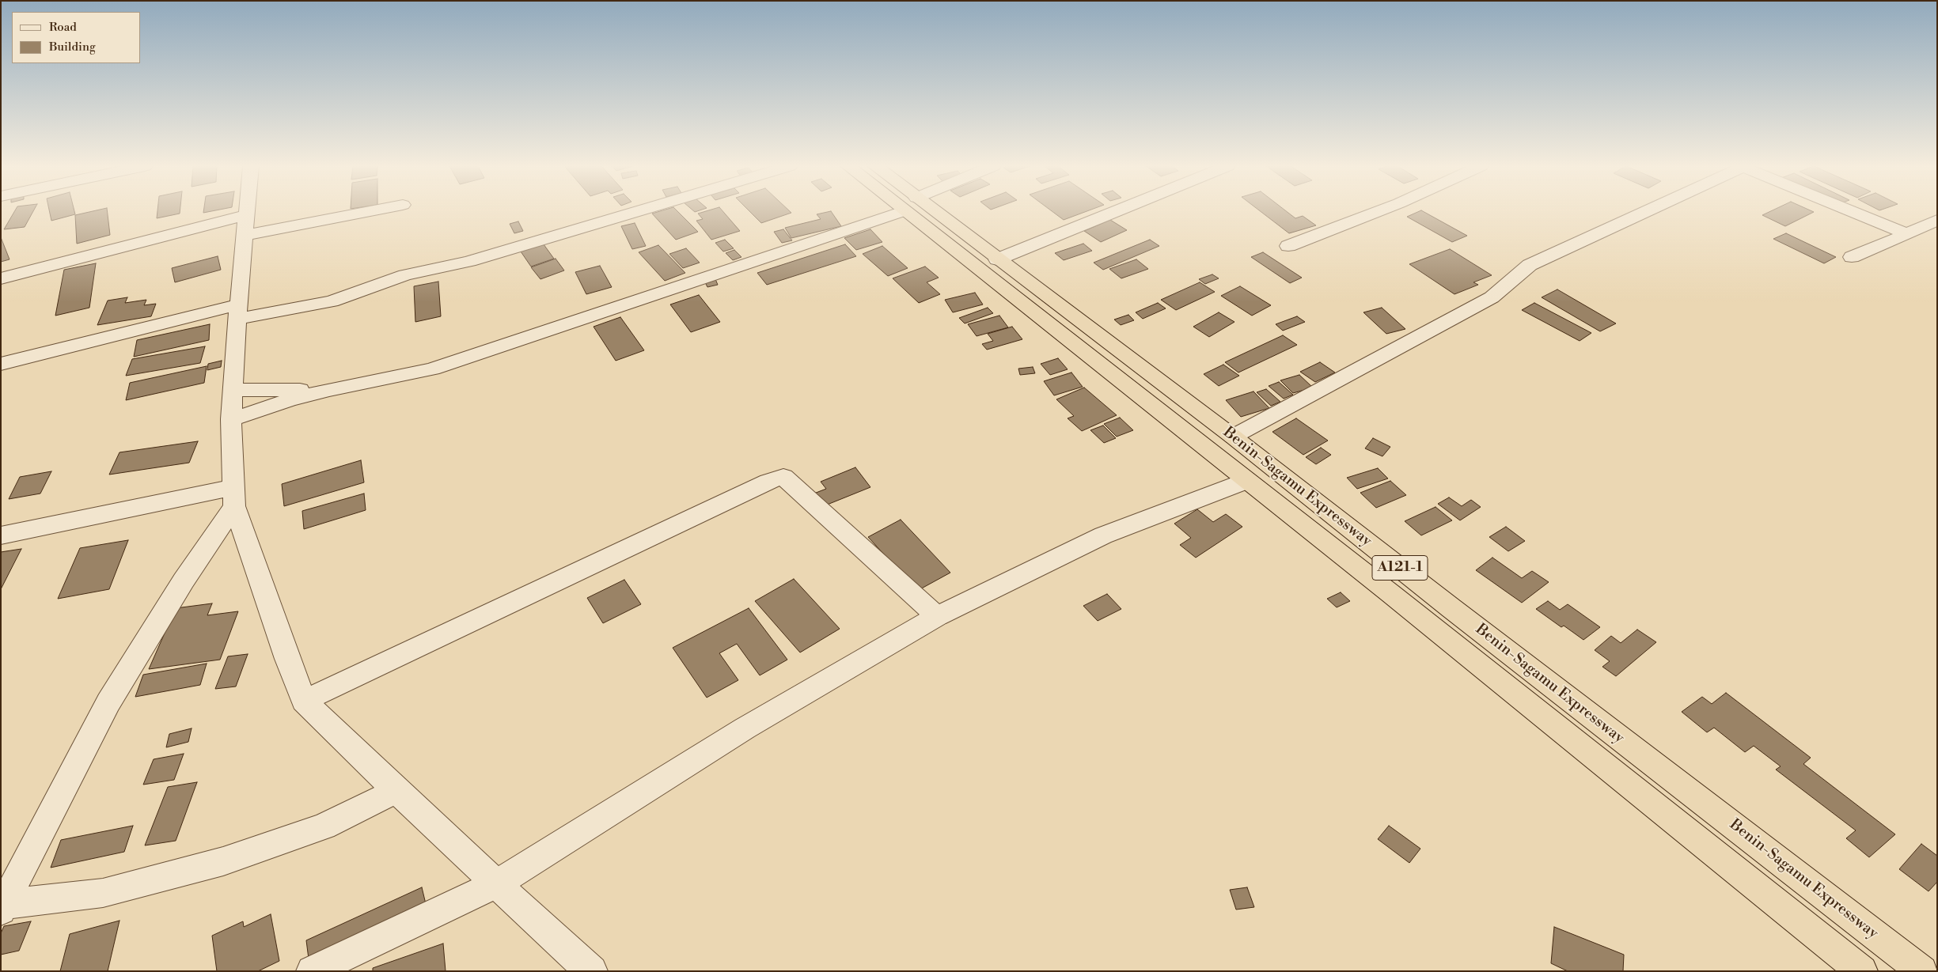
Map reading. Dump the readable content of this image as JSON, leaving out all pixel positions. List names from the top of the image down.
{
  "streets": {
    "highway": ["Benin-Sagamu Expressway", "A121-1"]
  },
  "legend": ["Road", "Building"]
}
